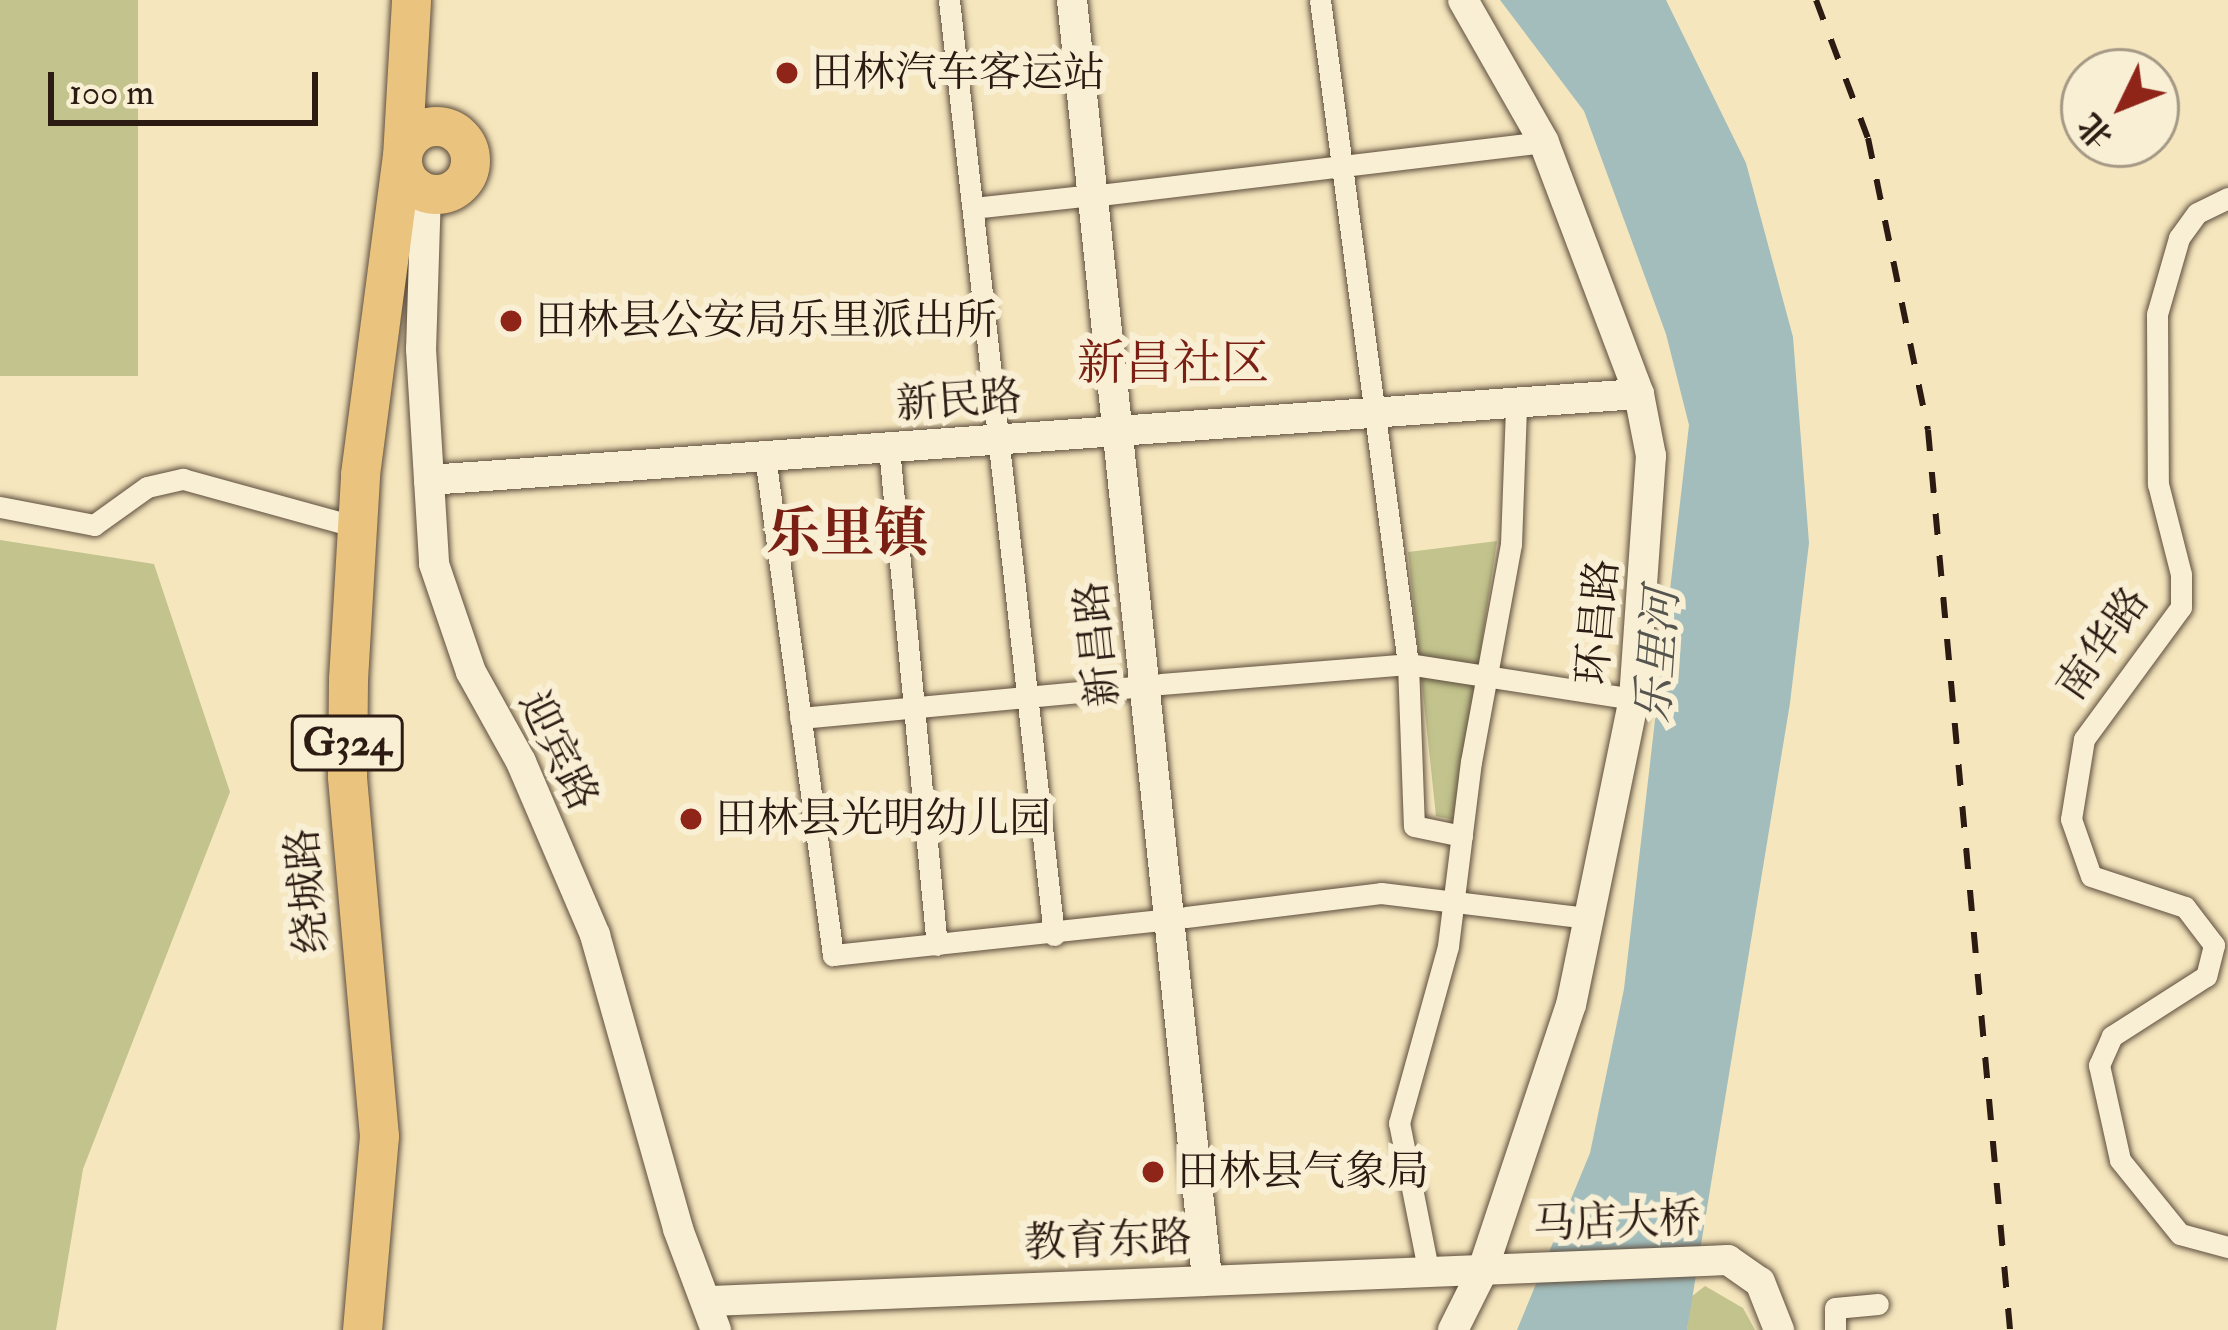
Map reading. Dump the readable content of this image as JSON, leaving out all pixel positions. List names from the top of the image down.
{
  "streets": {
    "highway": ["G324", "绕城路"],
    "street": [
      "新民路",
      "环昌路",
      "新昌路",
      "南华路",
      "迎宾路",
      "马店大桥",
      "教育东路"
    ]
  },
  "crossings": [
    ["新民路", "环昌路"],
    ["新民路", "新昌路"],
    ["新民路", "迎宾路"],
    ["环昌路", "马店大桥"],
    ["环昌路", "教育东路"],
    ["新昌路", "教育东路"],
    ["G324", "迎宾路"],
    ["G324", "绕城路"],
    ["迎宾路", "绕城路"],
    ["迎宾路", "教育东路"],
    ["马店大桥", "教育东路"]
  ],
  "districts": ["新昌社区", "乐里镇"],
  "water": ["乐里河"],
  "places": [
    "田林汽车客运站",
    "田林县公安局乐里派出所",
    "田林县光明幼儿园",
    "田林县气象局"
  ],
  "scale_bar": "100 m",
  "north": "bottom left"
}
